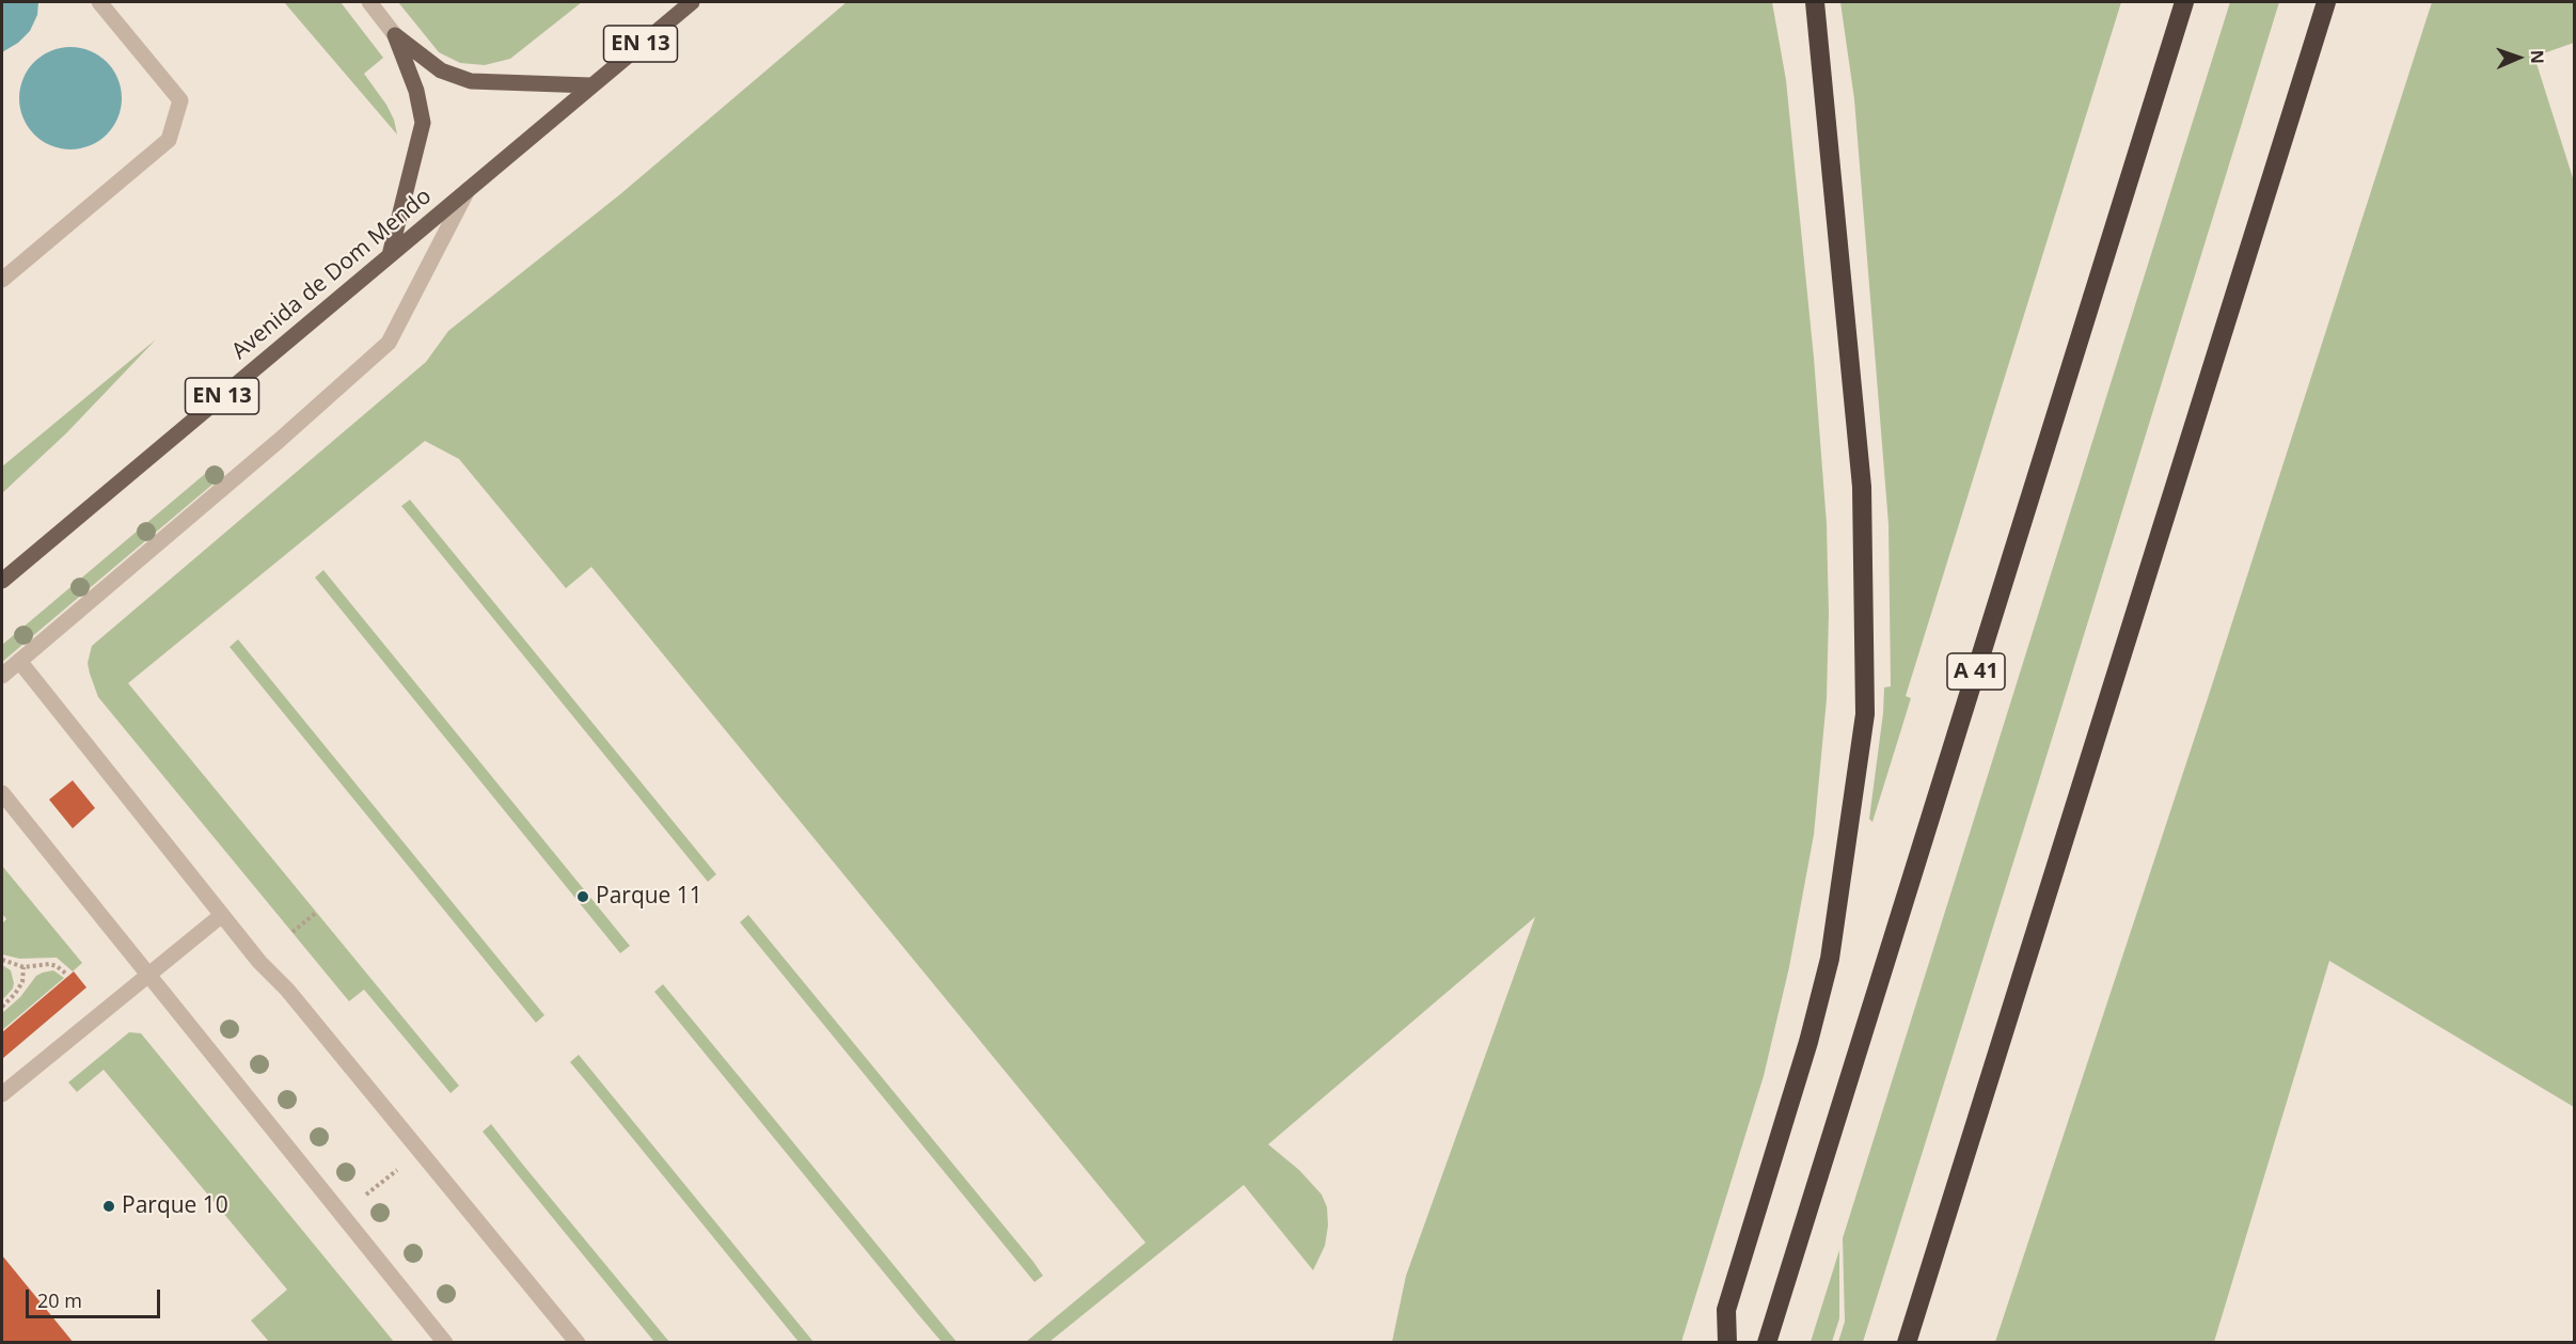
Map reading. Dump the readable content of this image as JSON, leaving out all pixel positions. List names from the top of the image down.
{
  "streets": {
    "highway": ["A 41"],
    "main road": ["EN 13", "Avenida de Dom Mendo"]
  },
  "places": ["Parque 11", "Parque 10"],
  "scale_bar": "20 m",
  "north": "right"
}
